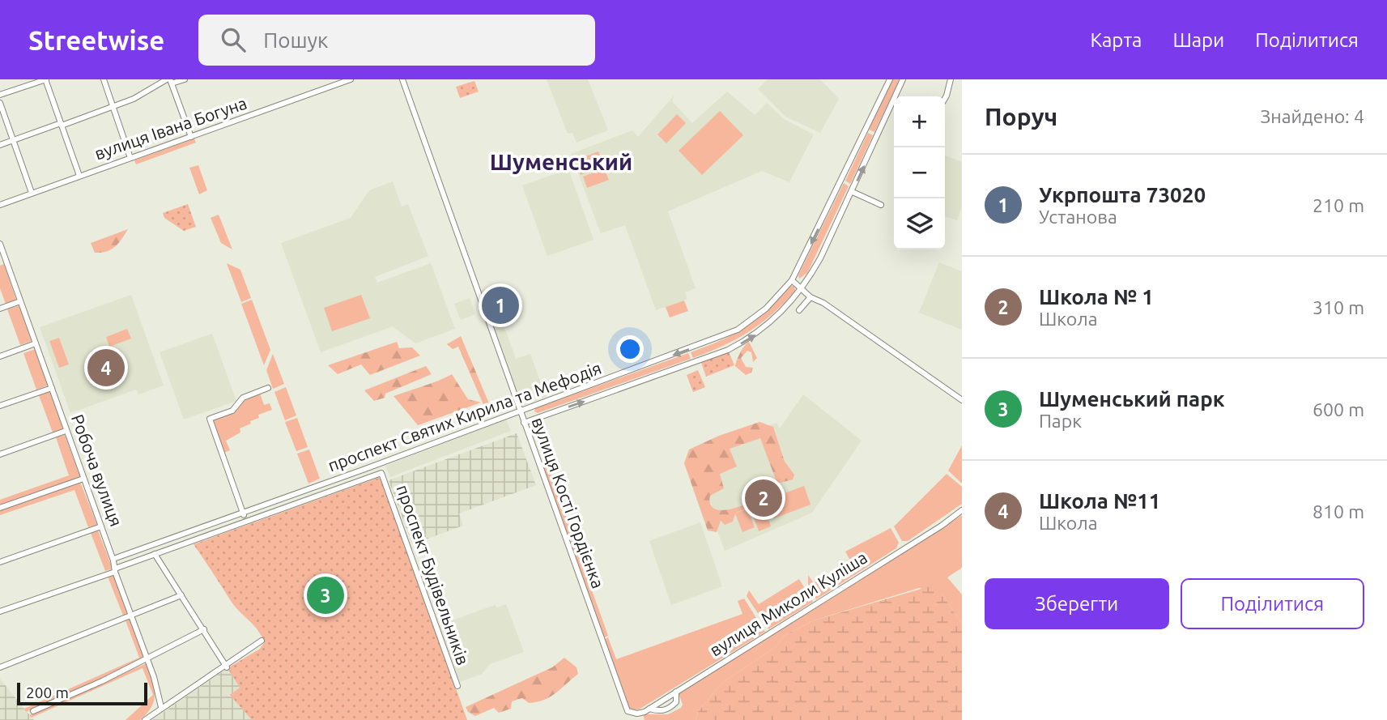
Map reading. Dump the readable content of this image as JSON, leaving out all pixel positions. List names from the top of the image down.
{
  "streets": {
    "street": [
      "вулиця Івана Богуна",
      "проспект Святих Кирила та Мефодія",
      "Робоча вулиця",
      "вулиця Кості Гордієнка",
      "проспект Будівельників",
      "вулиця Миколи Куліша"
    ]
  },
  "crossings": [
    ["проспект Святих Кирила та Мефодія", "Робоча вулиця"],
    ["проспект Святих Кирила та Мефодія", "вулиця Кості Гордієнка"],
    ["вулиця Кості Гордієнка", "вулиця Миколи Куліша"]
  ],
  "districts": ["Шуменський"],
  "scale_bar": "200 m",
  "page": {
    "header": "Streetwise",
    "search": "Пошук",
    "nav": ["Карта", "Шари", "Поділитися"],
    "heading": ["Поруч", "Знайдено: 4"],
    "map_buttons": ["+", "−"],
    "list": [
      {
        "mark": "1",
        "name": "Укрпошта 73020",
        "note": "Установа",
        "value": "210 m"
      },
      {
        "mark": "2",
        "name": "Школа № 1",
        "note": "Школа",
        "value": "310 m"
      },
      {
        "mark": "3",
        "name": "Шуменський парк",
        "note": "Парк",
        "value": "600 m"
      },
      {
        "mark": "4",
        "name": "Школа №11",
        "note": "Школа",
        "value": "810 m"
      }
    ],
    "pins": [
      "1",
      "4",
      "2",
      "3"
    ],
    "buttons": ["Зберегти", "Поділитися"],
    "scale": "200 m"
  }
}
